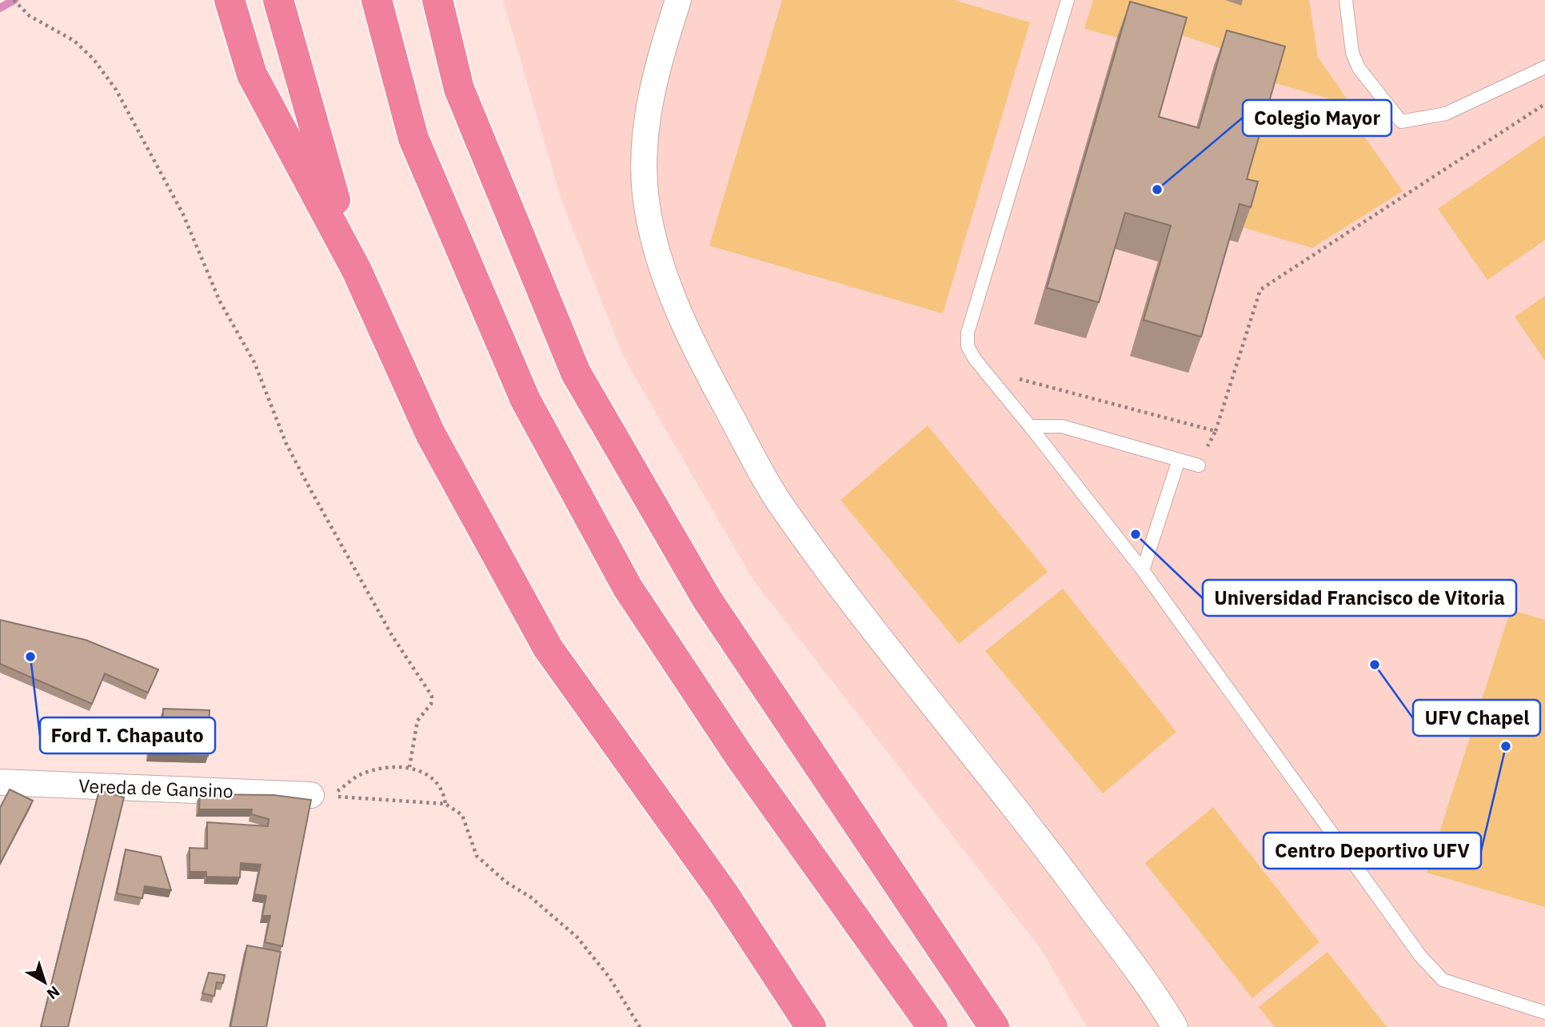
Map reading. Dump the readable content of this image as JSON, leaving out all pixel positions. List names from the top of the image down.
{
  "streets": {
    "street": ["Vereda de Gansino"]
  },
  "places": [
    "Colegio Mayor",
    "Universidad Francisco de Vitoria",
    "Ford T. Chapauto",
    "UFV Chapel",
    "Centro Deportivo UFV"
  ],
  "north": "bottom right"
}
